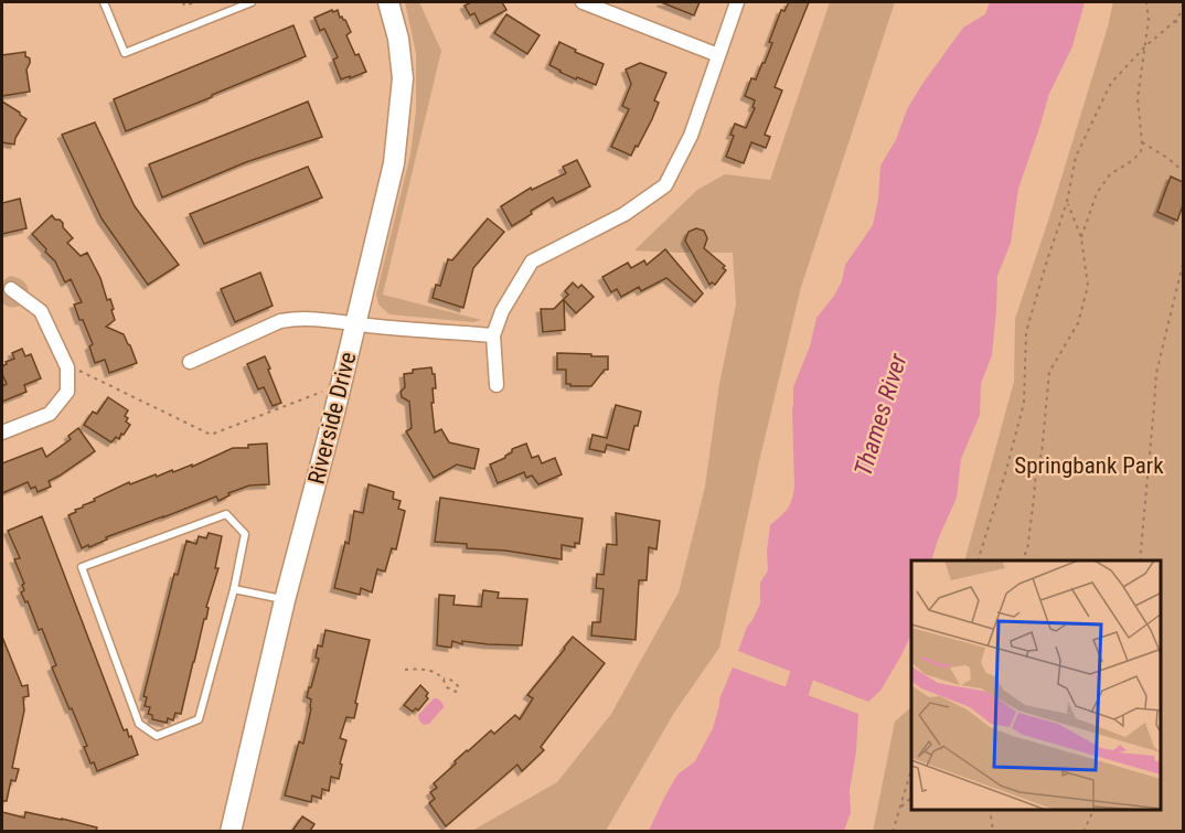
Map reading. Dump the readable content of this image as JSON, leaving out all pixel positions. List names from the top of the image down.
{
  "streets": {
    "main road": ["Riverside Drive"]
  },
  "water": ["Thames River"],
  "parks": ["Springbank Park"]
}
